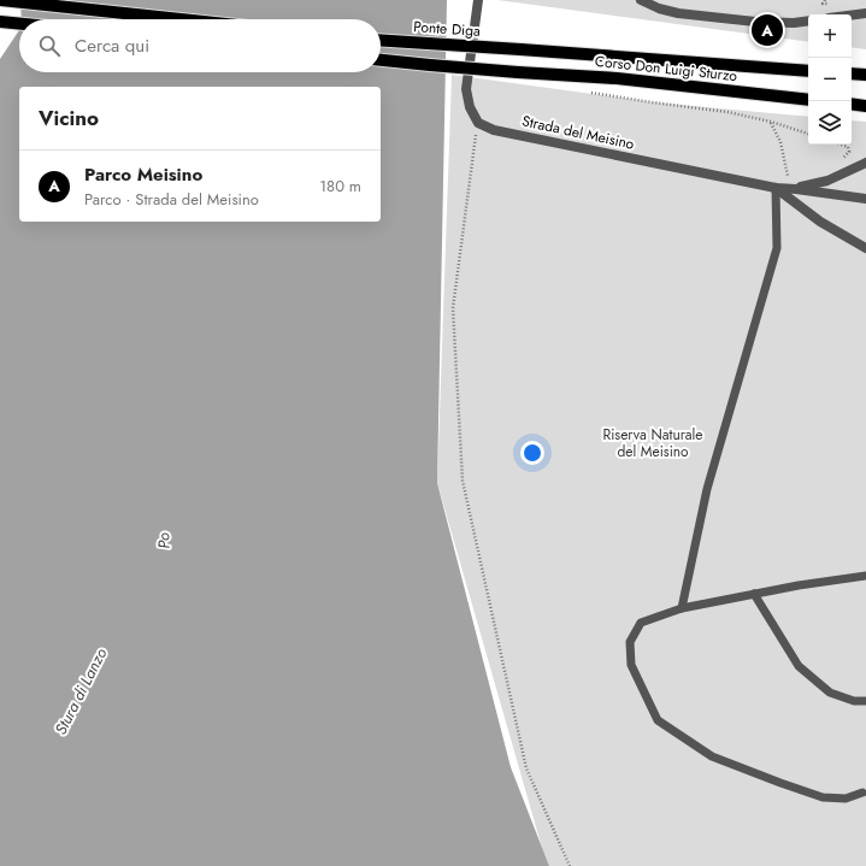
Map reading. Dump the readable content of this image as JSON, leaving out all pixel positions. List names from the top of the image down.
{
  "streets": {
    "main road": ["Ponte Diga", "Corso Don Luigi Sturzo"],
    "street": ["Strada del Meisino"]
  },
  "crossings": [
    ["Ponte Diga", "Corso Don Luigi Sturzo"]
  ],
  "water": ["Po", "Stura di Lanzo"],
  "parks": ["Riserva Naturale del Meisino"],
  "page": {
    "pins": "A",
    "map_buttons": ["+", "−"],
    "search": "Cerca qui",
    "heading": "Vicino",
    "list": [
      {
        "mark": "A",
        "name": "Parco Meisino",
        "note": "Parco · Strada del Meisino",
        "value": "180 m"
      }
    ]
  }
}
